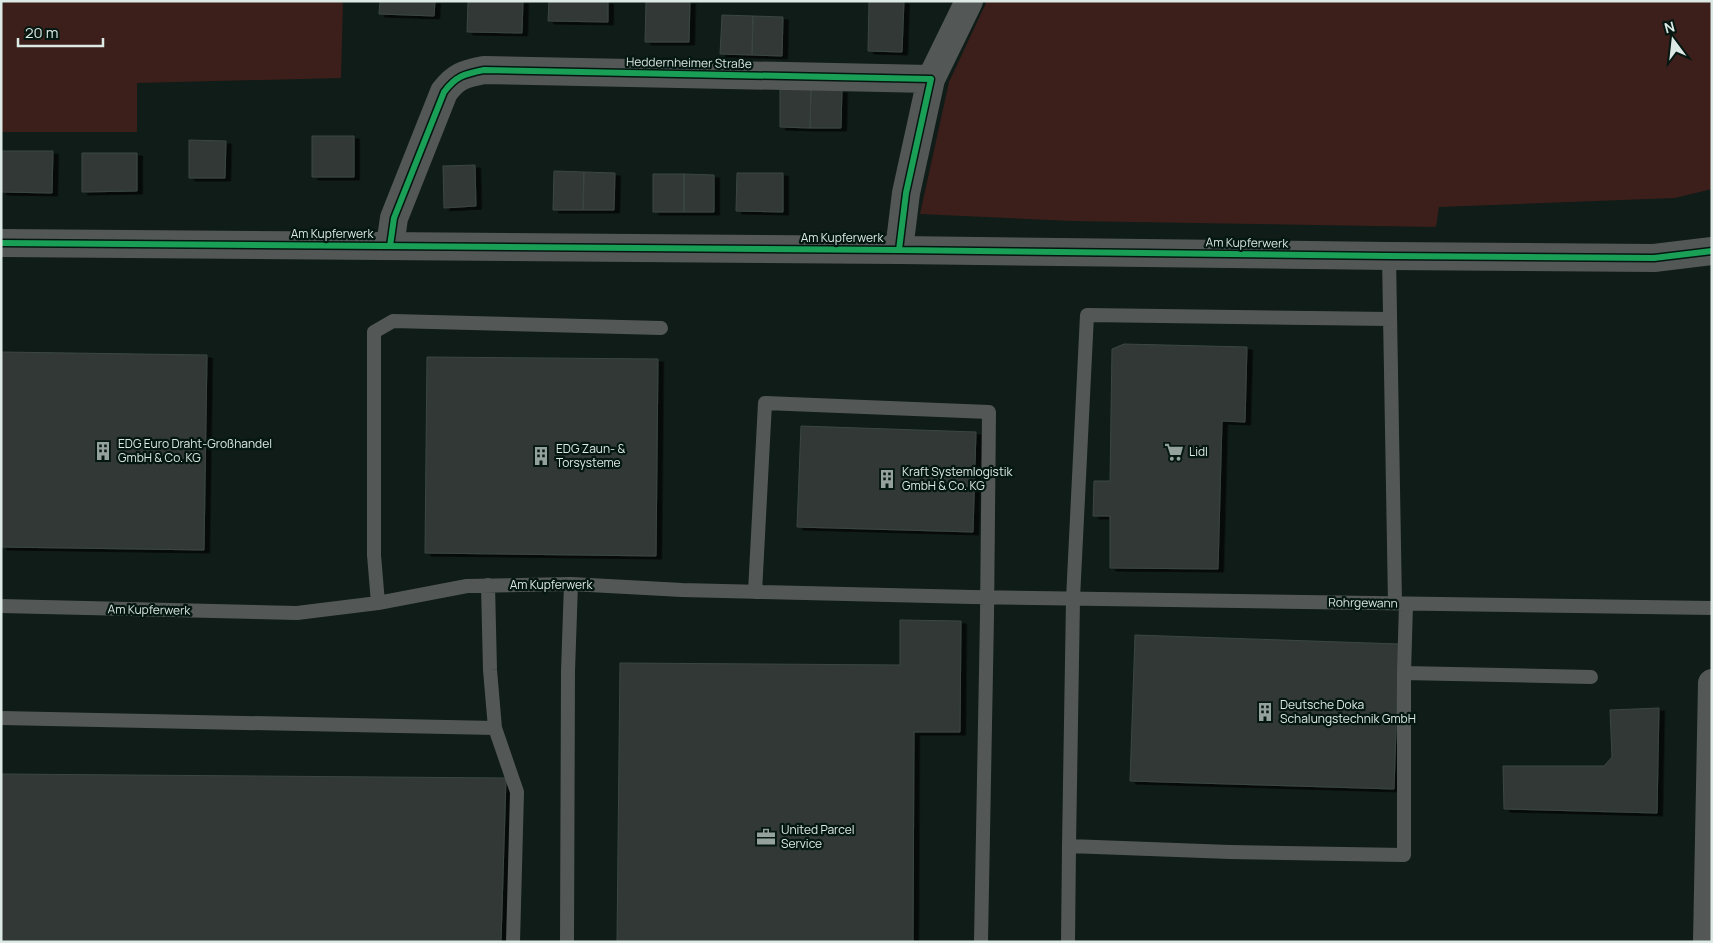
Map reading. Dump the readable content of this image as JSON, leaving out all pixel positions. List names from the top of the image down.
{
  "streets": {
    "street": ["Heddernheimer Straße", "Am Kupferwerk"],
    "lane": ["Rohrgewann"]
  },
  "crossings": [
    ["Heddernheimer Straße", "Am Kupferwerk"],
    ["Am Kupferwerk", "Rohrgewann"]
  ],
  "places": {
    "building": [
      "EDG Euro Draht-Großhandel GmbH & Co. KG",
      "EDG Zaun- & Torsysteme",
      "Kraft Systemlogistik GmbH & Co. KG",
      "Deutsche Doka Schalungstechnik GmbH"
    ],
    "supermarket": ["Lidl"],
    "office": ["United Parcel Service"]
  },
  "scale_bar": "20 m",
  "north": "top"
}
